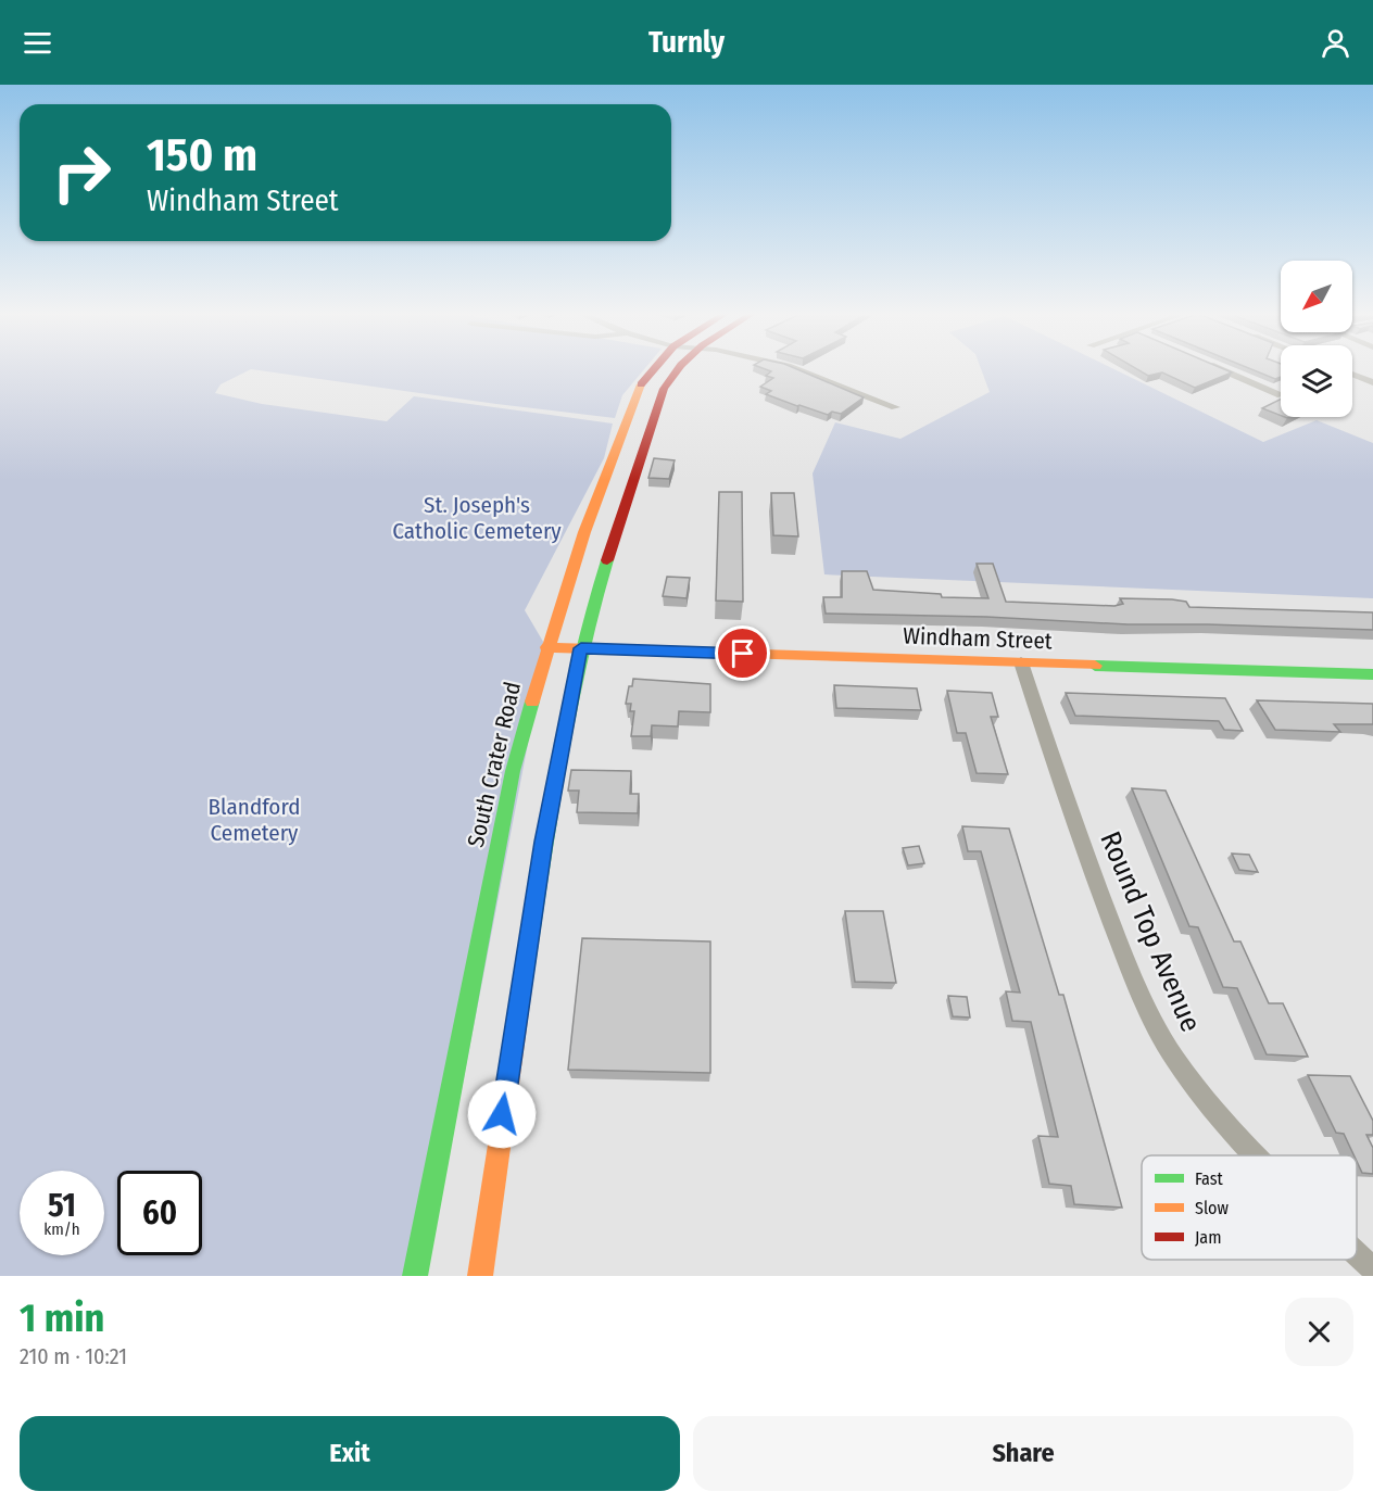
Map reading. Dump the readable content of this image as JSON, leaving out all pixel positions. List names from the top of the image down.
{
  "streets": {
    "main road": ["Windham Street", "South Crater Road"],
    "street": ["Round Top Avenue"]
  },
  "crossings": [
    ["Windham Street", "South Crater Road"],
    ["Windham Street", "Round Top Avenue"]
  ],
  "parks": ["St. Joseph's Catholic Cemetery", "Blandford Cemetery"],
  "legend": ["Fast", "Slow", "Jam"],
  "north": "bottom left",
  "page": {
    "header": "Turnly",
    "turn": ["150 m", "Windham Street"],
    "speed": "51 km/h",
    "limit": "60",
    "heading": ["1 min", "210 m · 10:21"],
    "buttons": ["Exit", "Share"]
  }
}
